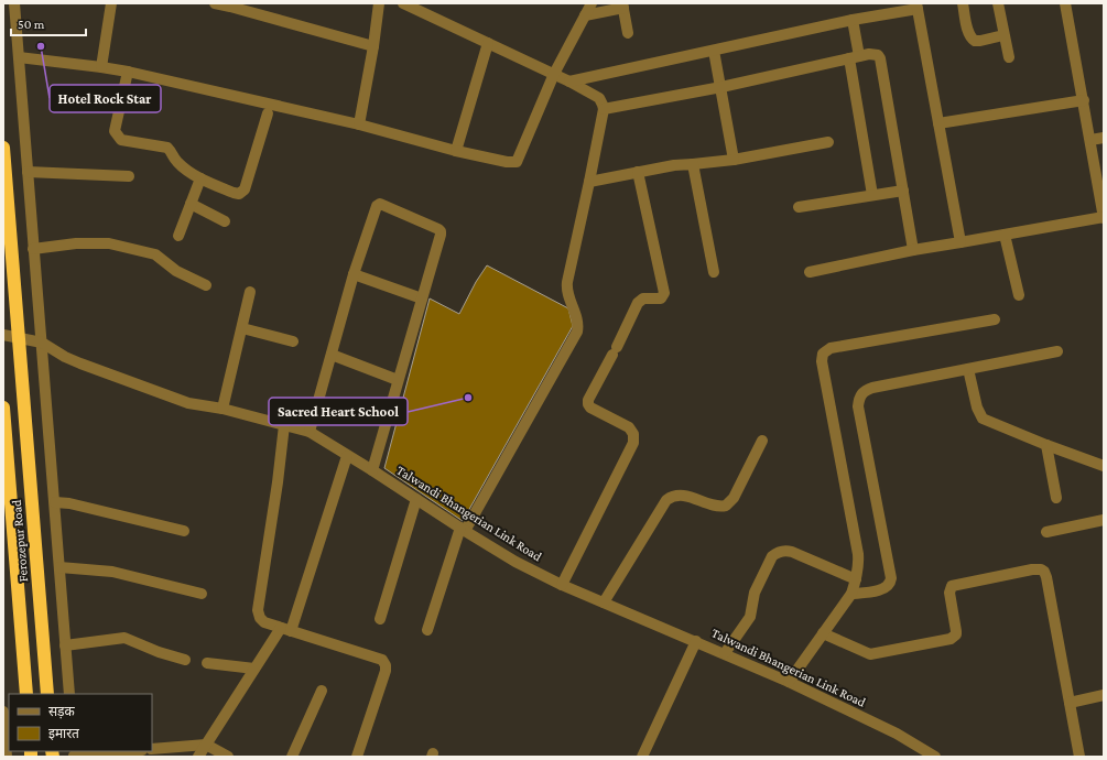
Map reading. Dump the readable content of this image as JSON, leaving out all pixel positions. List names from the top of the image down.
{
  "streets": {
    "highway": ["Ferozepur Road"],
    "street": ["Talwandi Bhangerian Link Road"]
  },
  "places": ["Hotel Rock Star", "Sacred Heart School"],
  "legend": ["सड़क", "इमारत"],
  "scale_bar": "50 m"
}
